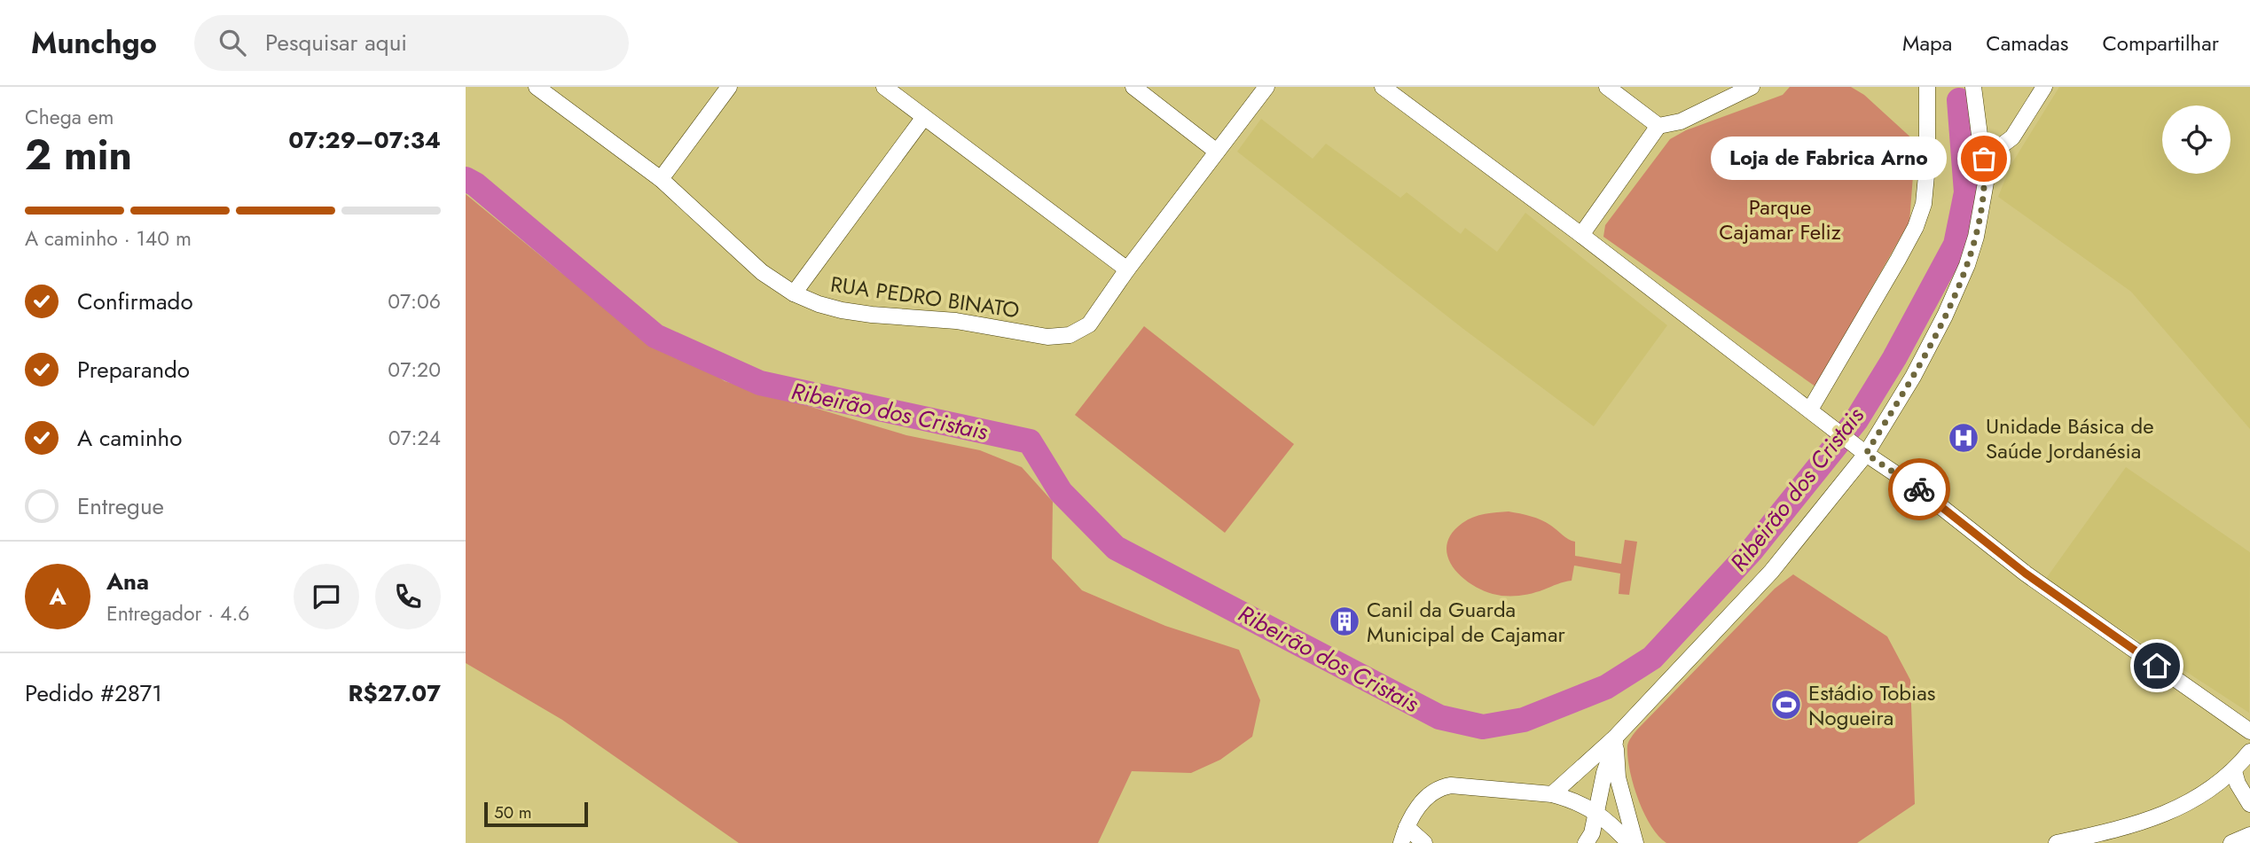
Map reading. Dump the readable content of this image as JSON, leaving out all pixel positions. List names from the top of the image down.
{
  "streets": {
    "street": ["RUA PEDRO BINATO"]
  },
  "water": ["Ribeirão dos Cristais"],
  "parks": ["Parque Cajamar Feliz"],
  "places": {
    "other": ["Loja de Fabrica Arno"],
    "hospital": ["Unidade Básica de Saúde Jordanésia"],
    "building": ["Canil da Guarda Municipal de Cajamar"],
    "sports": ["Estádio Tobias Nogueira"]
  },
  "scale_bar": "50 m",
  "page": {
    "header": "Munchgo",
    "search": "Pesquisar aqui",
    "nav": ["Mapa", "Camadas", "Compartilhar"],
    "heading": ["2 min", "Chega em", "07:29–07:34"],
    "panel": [
      "Ana",
      "Entregador · 4.6",
      "Pedido #2871",
      "R$27.07"
    ],
    "bubble": "Loja de Fabrica Arno",
    "bar": "A caminho · 140 m",
    "list": [
      ["Confirmado", "07:06"],
      ["Preparando", "07:20"],
      ["A caminho", "07:24"],
      "Entregue"
    ],
    "round": "A",
    "scale": "50 m"
  }
}
